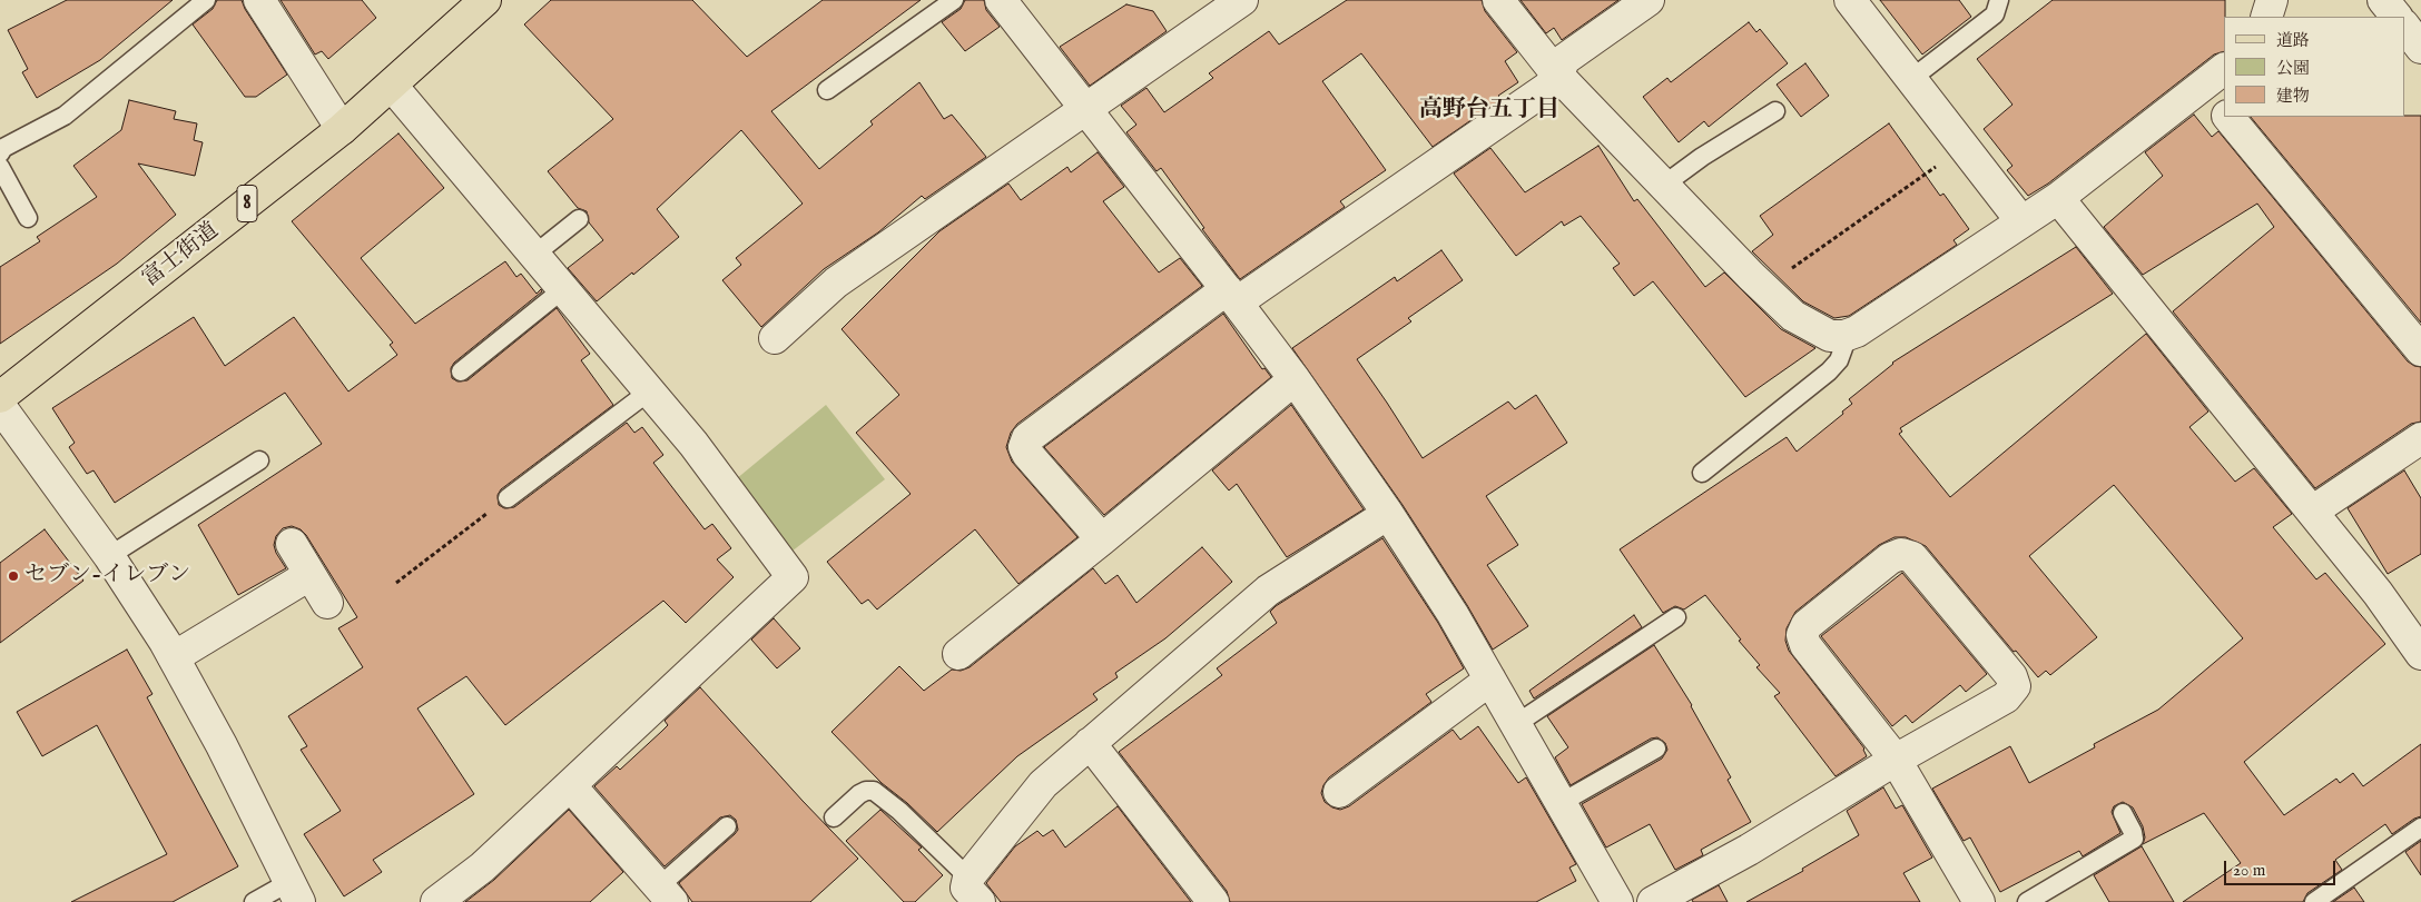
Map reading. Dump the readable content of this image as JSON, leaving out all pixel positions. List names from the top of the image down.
{
  "streets": {
    "main road": ["8", "富士街道"]
  },
  "districts": ["高野台五丁目"],
  "places": ["セブン-イレブン"],
  "legend": ["道路", "公園", "建物"],
  "scale_bar": "20 m"
}
